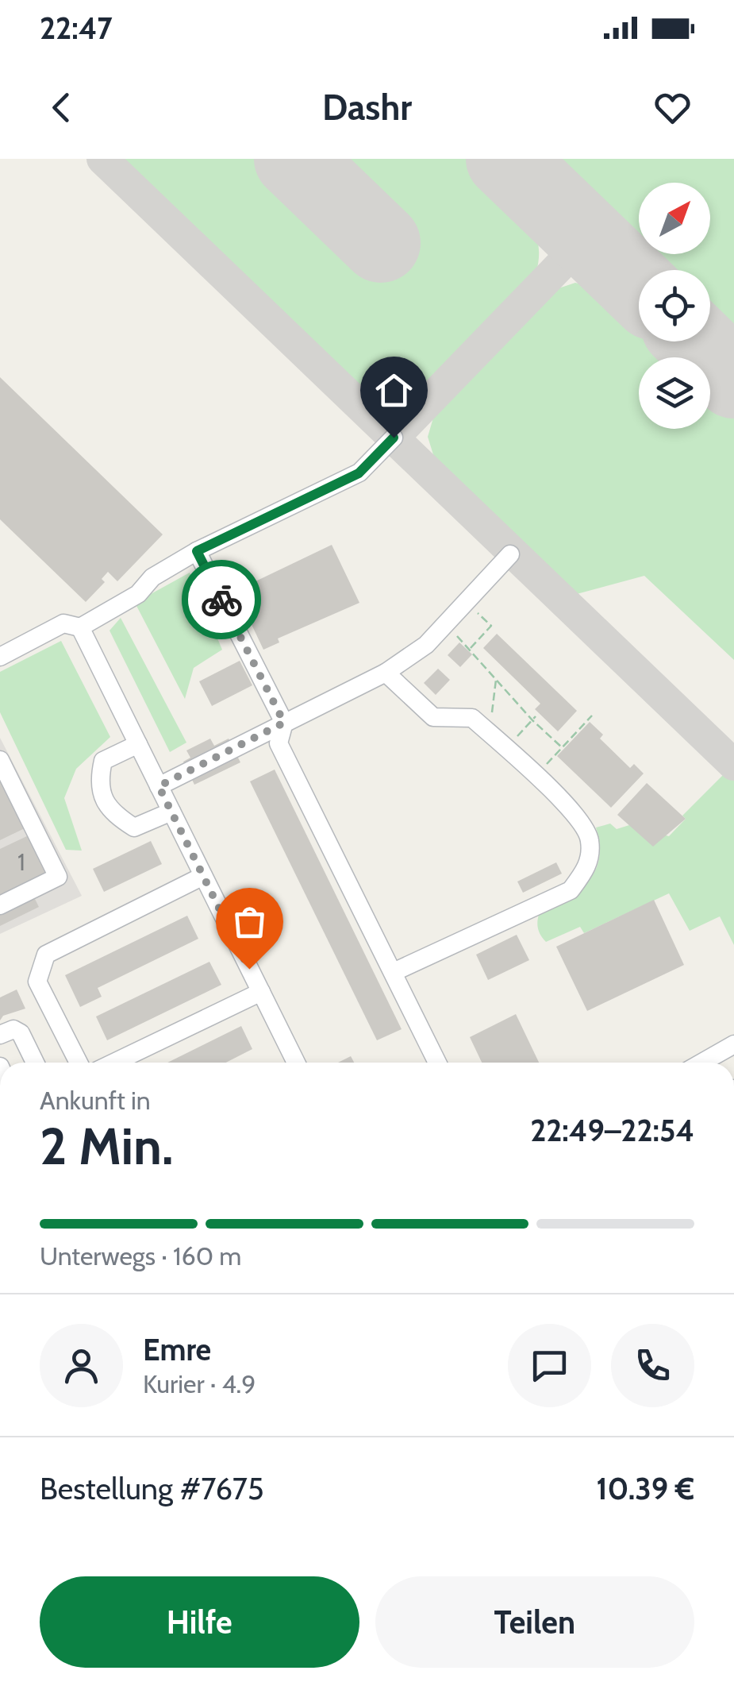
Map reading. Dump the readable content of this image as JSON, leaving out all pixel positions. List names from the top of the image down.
{
  "house_numbers": ["1"],
  "north": "top right",
  "page": {
    "status": "22:47",
    "header": "Dashr",
    "heading": ["2 Min.", "Ankunft in", "22:49–22:54"],
    "panel": [
      "Emre",
      "Kurier · 4.9",
      "Bestellung #7675",
      "10.39 €"
    ],
    "bar": "Unterwegs · 160 m",
    "buttons": ["Hilfe", "Teilen"]
  }
}
